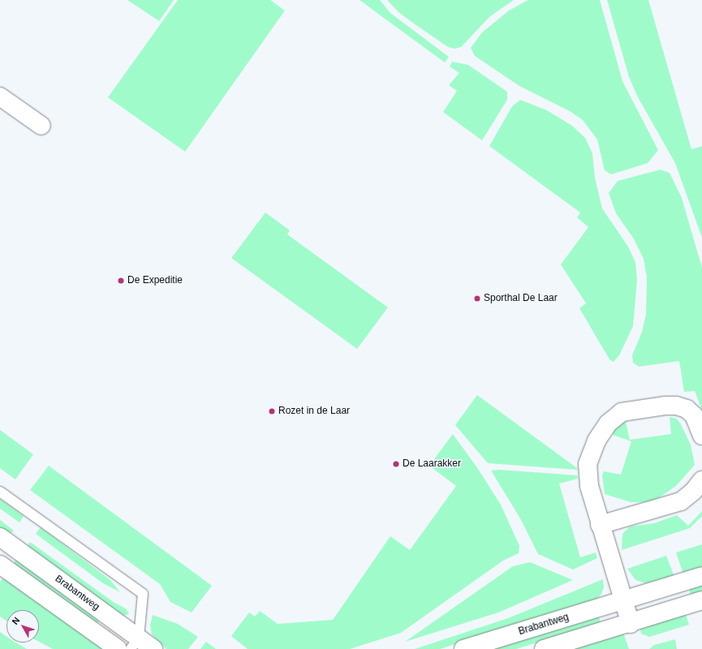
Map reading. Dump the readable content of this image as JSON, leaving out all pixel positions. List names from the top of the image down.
{
  "streets": {
    "street": ["Brabantweg"]
  },
  "places": [
    "De Expeditie",
    "Sporthal De Laar",
    "Rozet in de Laar",
    "De Laarakker"
  ],
  "north": "top left"
}
